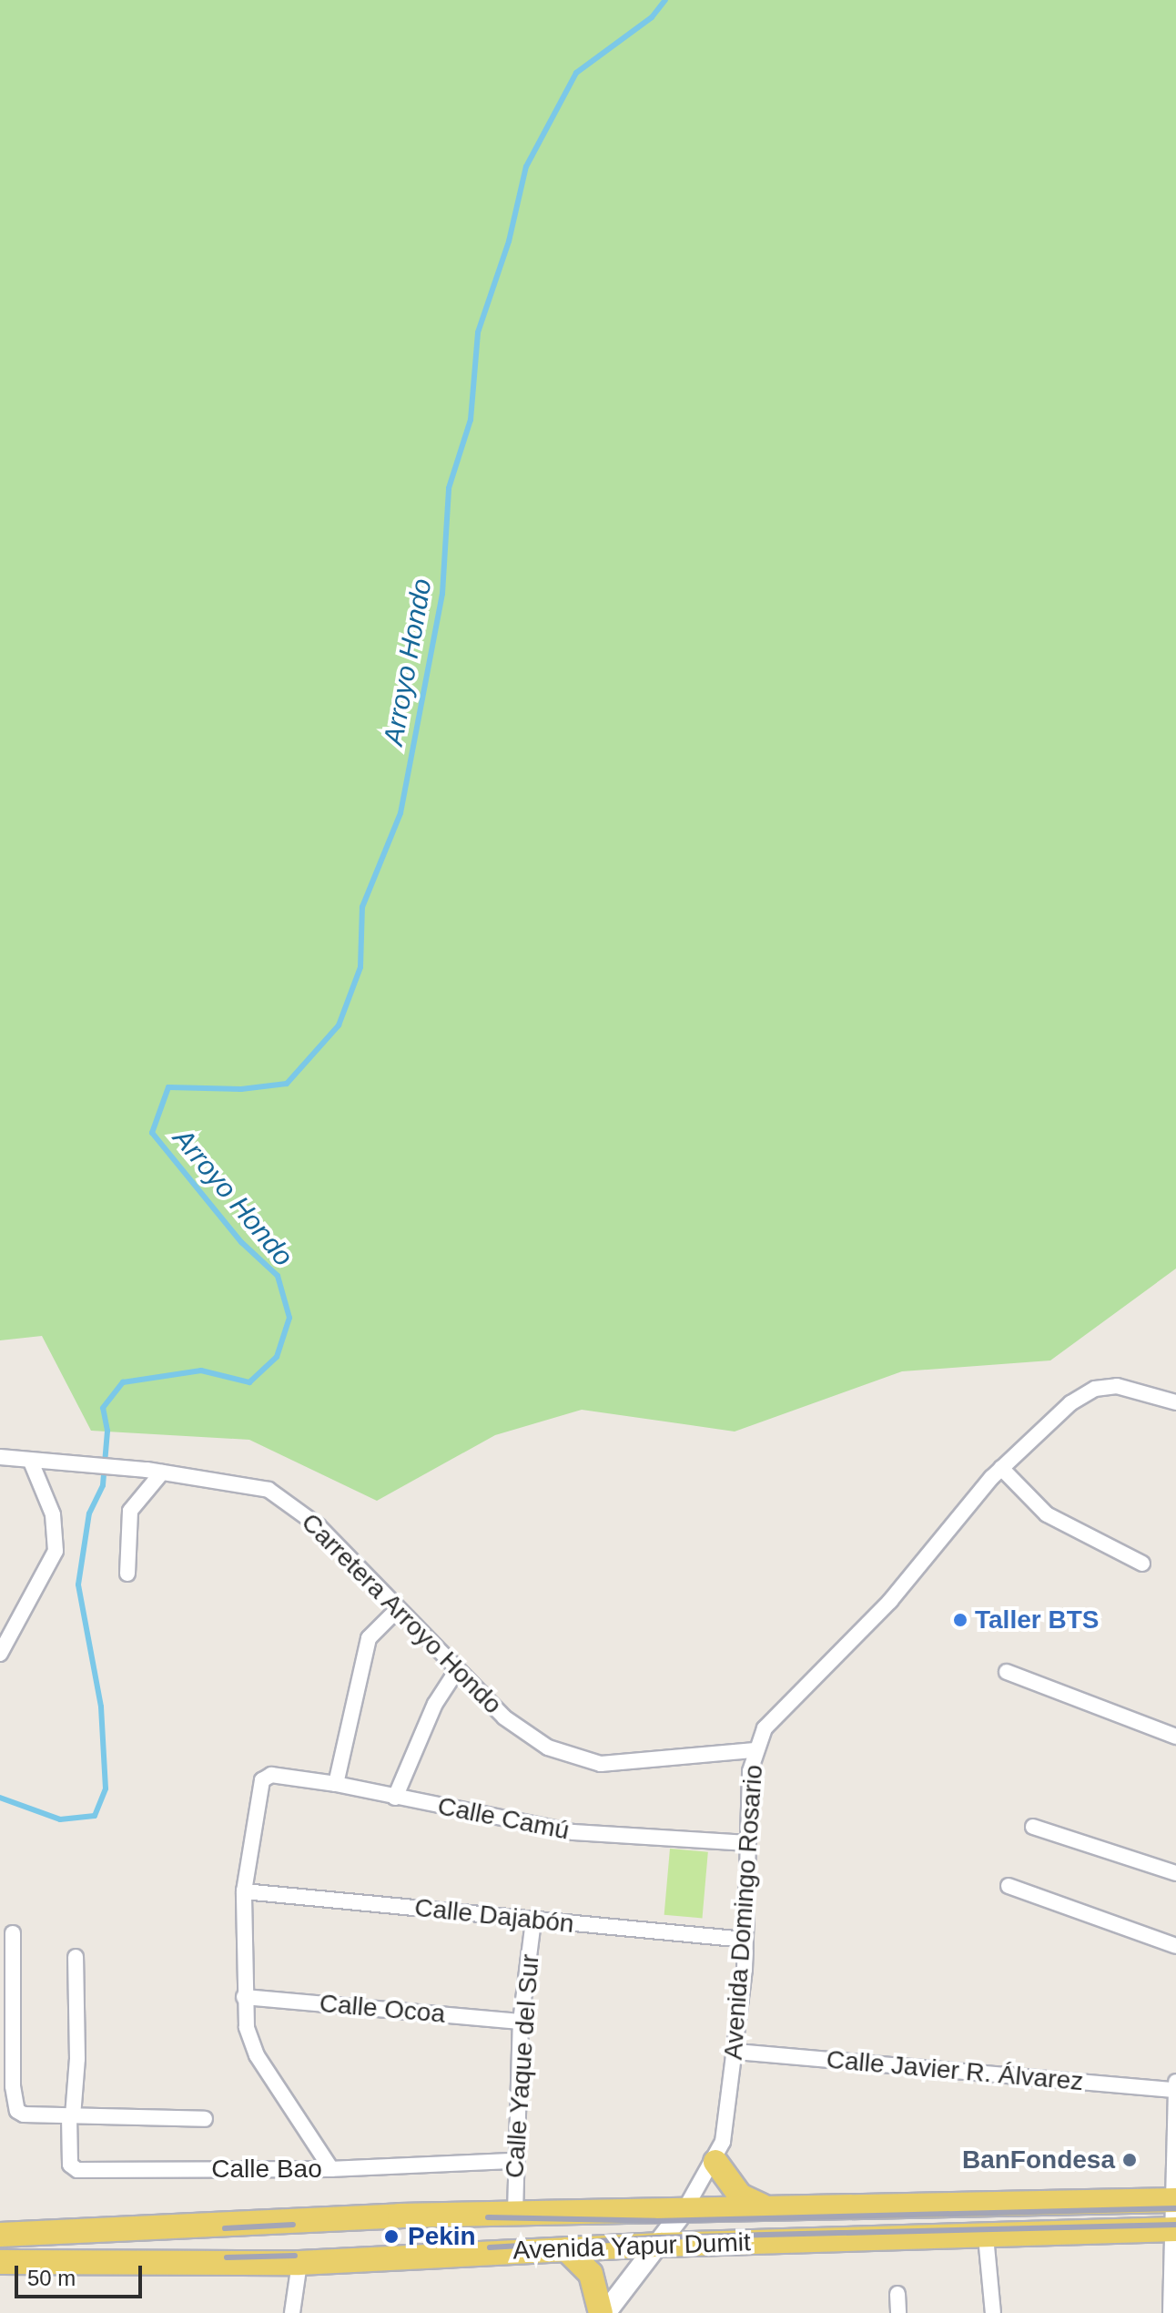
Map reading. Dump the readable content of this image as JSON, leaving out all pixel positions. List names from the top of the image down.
{
  "streets": {
    "main road": ["Avenida Domingo Rosario", "Avenida Yapur Dumit"],
    "street": [
      "Carretera Arroyo Hondo",
      "Calle Camú",
      "Calle Dajabón",
      "Calle Ocoa",
      "Calle Yaque del Sur",
      "Calle Javier R. Álvarez",
      "Calle Bao"
    ]
  },
  "crossings": [
    ["Carretera Arroyo Hondo", "Avenida Domingo Rosario"],
    ["Calle Camú", "Avenida Domingo Rosario"],
    ["Calle Camú", "Calle Dajabón"],
    ["Avenida Domingo Rosario", "Calle Dajabón"],
    ["Avenida Domingo Rosario", "Calle Javier R. Álvarez"],
    ["Avenida Domingo Rosario", "Avenida Yapur Dumit"],
    ["Calle Dajabón", "Calle Yaque del Sur"],
    ["Calle Ocoa", "Calle Yaque del Sur"],
    ["Calle Yaque del Sur", "Calle Bao"],
    ["Calle Yaque del Sur", "Avenida Yapur Dumit"]
  ],
  "water": ["Arroyo Hondo"],
  "places": ["Taller BTS", "BanFondesa", "Pekin"],
  "scale_bar": "50 m"
}
